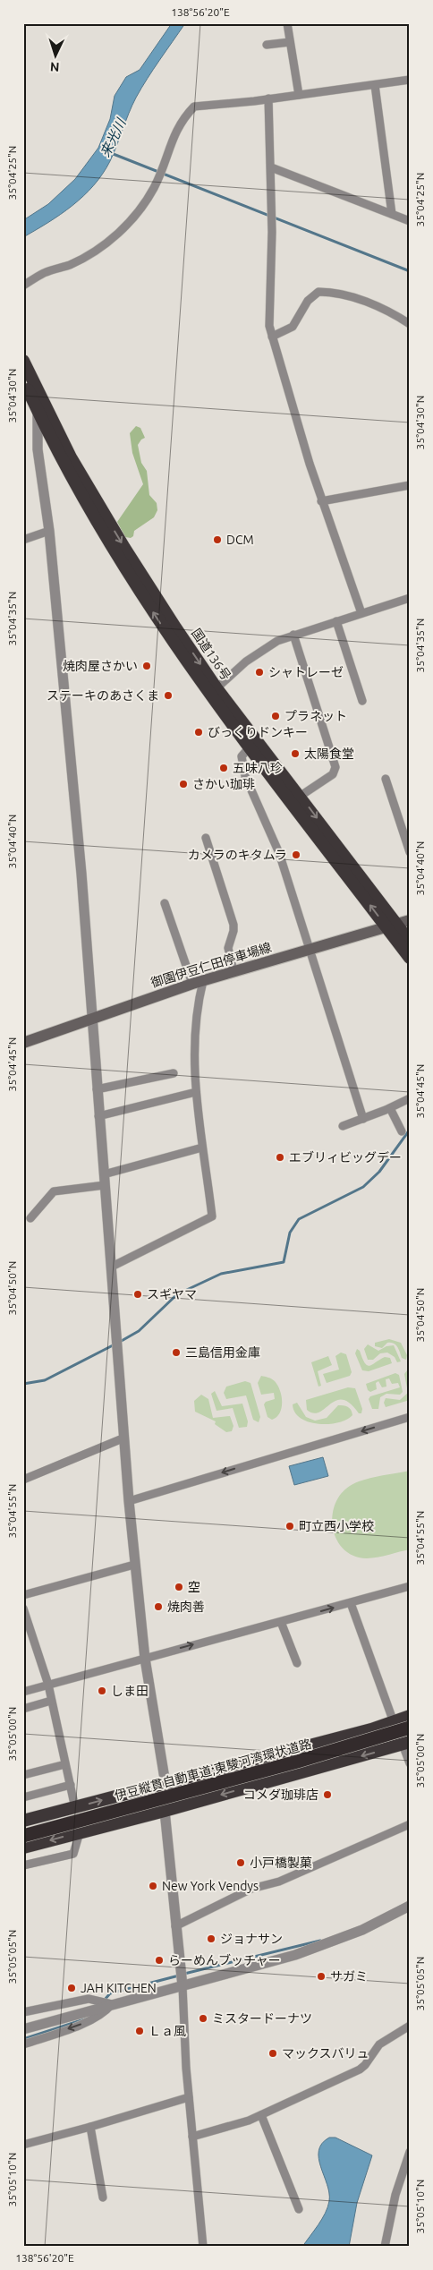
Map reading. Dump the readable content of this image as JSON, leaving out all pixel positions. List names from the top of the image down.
{
  "streets": {
    "highway": ["国道136号", "伊豆縦貫自動車道;東駿河湾環状道路"],
    "main road": ["御園伊豆仁田停車場線"]
  },
  "crossings": [
    ["国道136号", "御園伊豆仁田停車場線"]
  ],
  "water": ["来光川"],
  "places": [
    "DCM",
    "焼肉屋さかい",
    "シャトレーゼ",
    "ステーキのあさくま",
    "プラネット",
    "びっくりドンキー",
    "太陽食堂",
    "五味八珍",
    "さかい珈琲",
    "カメラのキタムラ",
    "エブリィビッグデー",
    "スギヤマ",
    "三島信用金庫",
    "町立西小学校",
    "空",
    "焼肉善",
    "しま田",
    "コメダ珈琲店",
    "小戸橋製菓",
    "New York Vendys",
    "ジョナサン",
    "らーめんブッチャー",
    "サガミ",
    "JAH KITCHEN",
    "ミスタードーナツ",
    "Ｌａ風",
    "マックスバリュ"
  ],
  "north": "bottom",
  "coordinates": [
    "138°56'20\"E",
    "35°04'25\"N",
    "35°04'30\"N",
    "35°04'35\"N",
    "35°04'40\"N",
    "35°04'45\"N",
    "35°04'50\"N",
    "35°04'55\"N",
    "35°05'00\"N",
    "35°05'05\"N",
    "35°05'10\"N"
  ]
}
